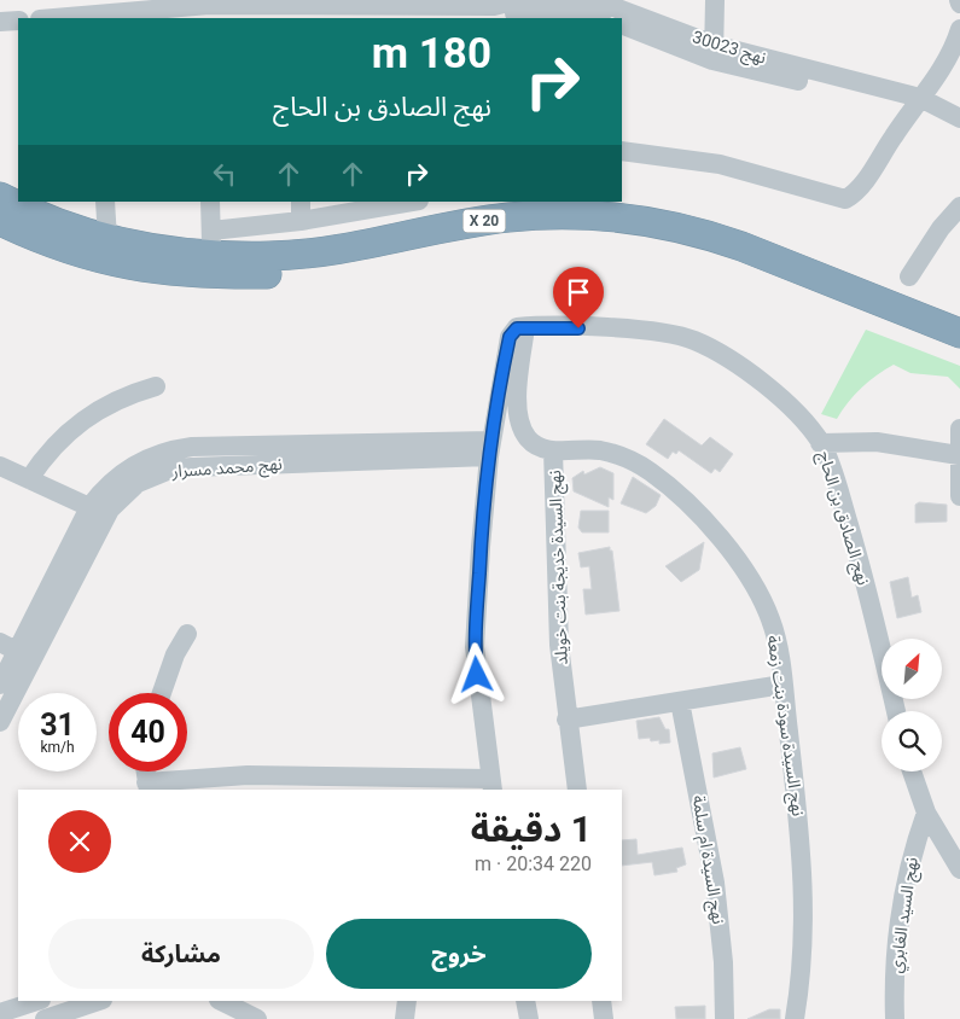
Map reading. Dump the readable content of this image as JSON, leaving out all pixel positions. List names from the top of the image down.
{
  "streets": {
    "highway": ["X 20"],
    "street": [
      "نهج 30023",
      "نهج محمد مسرار",
      "نهج الصادق بن الحاج",
      "نهج السيدة خديجة بنت خويلد",
      "نهج السيدة سودة بنت زمعة",
      "نهج السيدة ام سلمة",
      "نهج السيد الغابري"
    ]
  },
  "crossings": [
    ["نهج الصادق بن الحاج", "نهج السيدة خديجة بنت خويلد"],
    ["نهج السيدة خديجة بنت خويلد", "نهج السيدة سودة بنت زمعة"]
  ],
  "north": "top right",
  "page": {
    "turn": ["180 m", "نهج الصادق بن الحاج"],
    "speed": "31 km/h",
    "limit": "40",
    "heading": ["1 دقيقة", "220 m · 20:34"],
    "buttons": ["خروج", "مشاركة"]
  }
}
